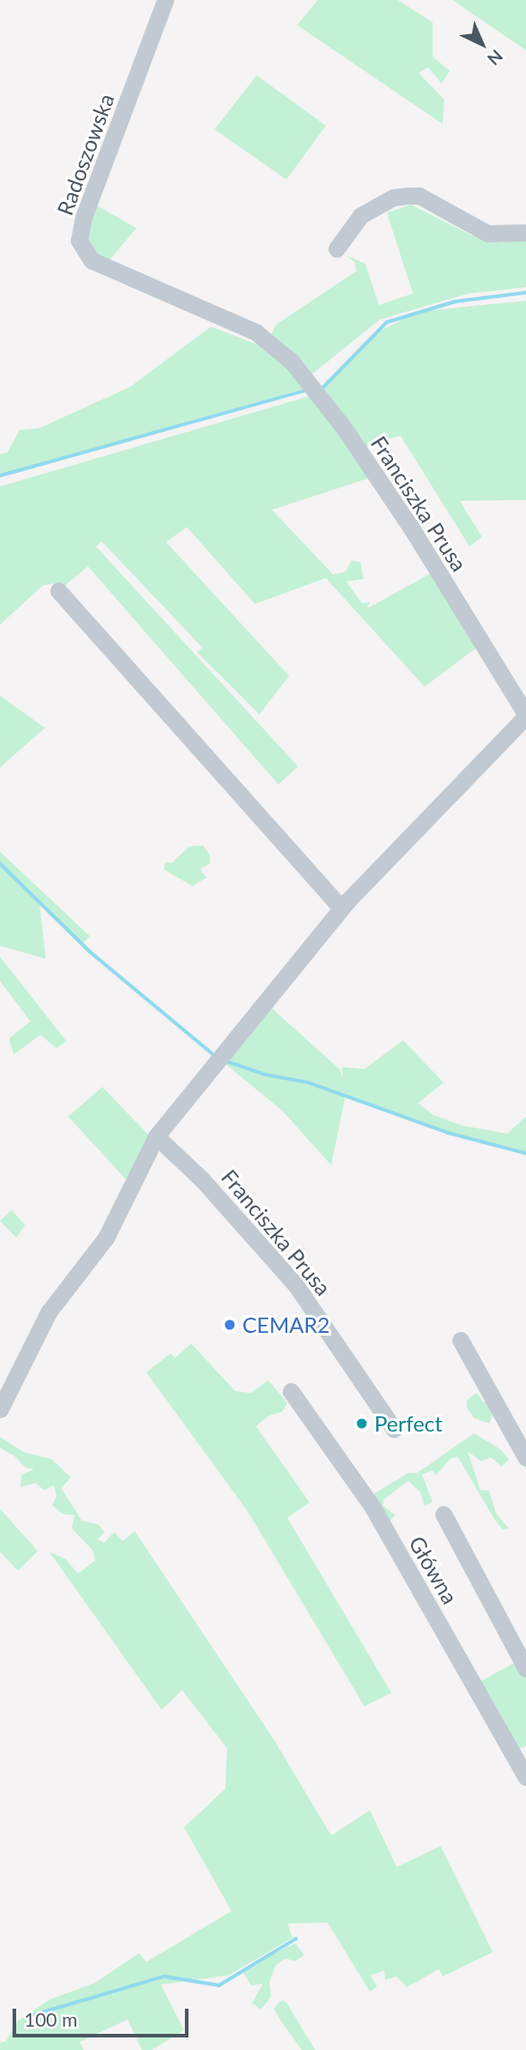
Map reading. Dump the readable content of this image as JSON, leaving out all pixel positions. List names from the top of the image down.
{
  "streets": {
    "street": ["Radoszowska", "Franciszka Prusa", "Główna"]
  },
  "crossings": [
    ["Radoszowska", "Franciszka Prusa"]
  ],
  "places": ["CEMAR2", "Perfect"],
  "scale_bar": "100 m",
  "north": "bottom right"
}
